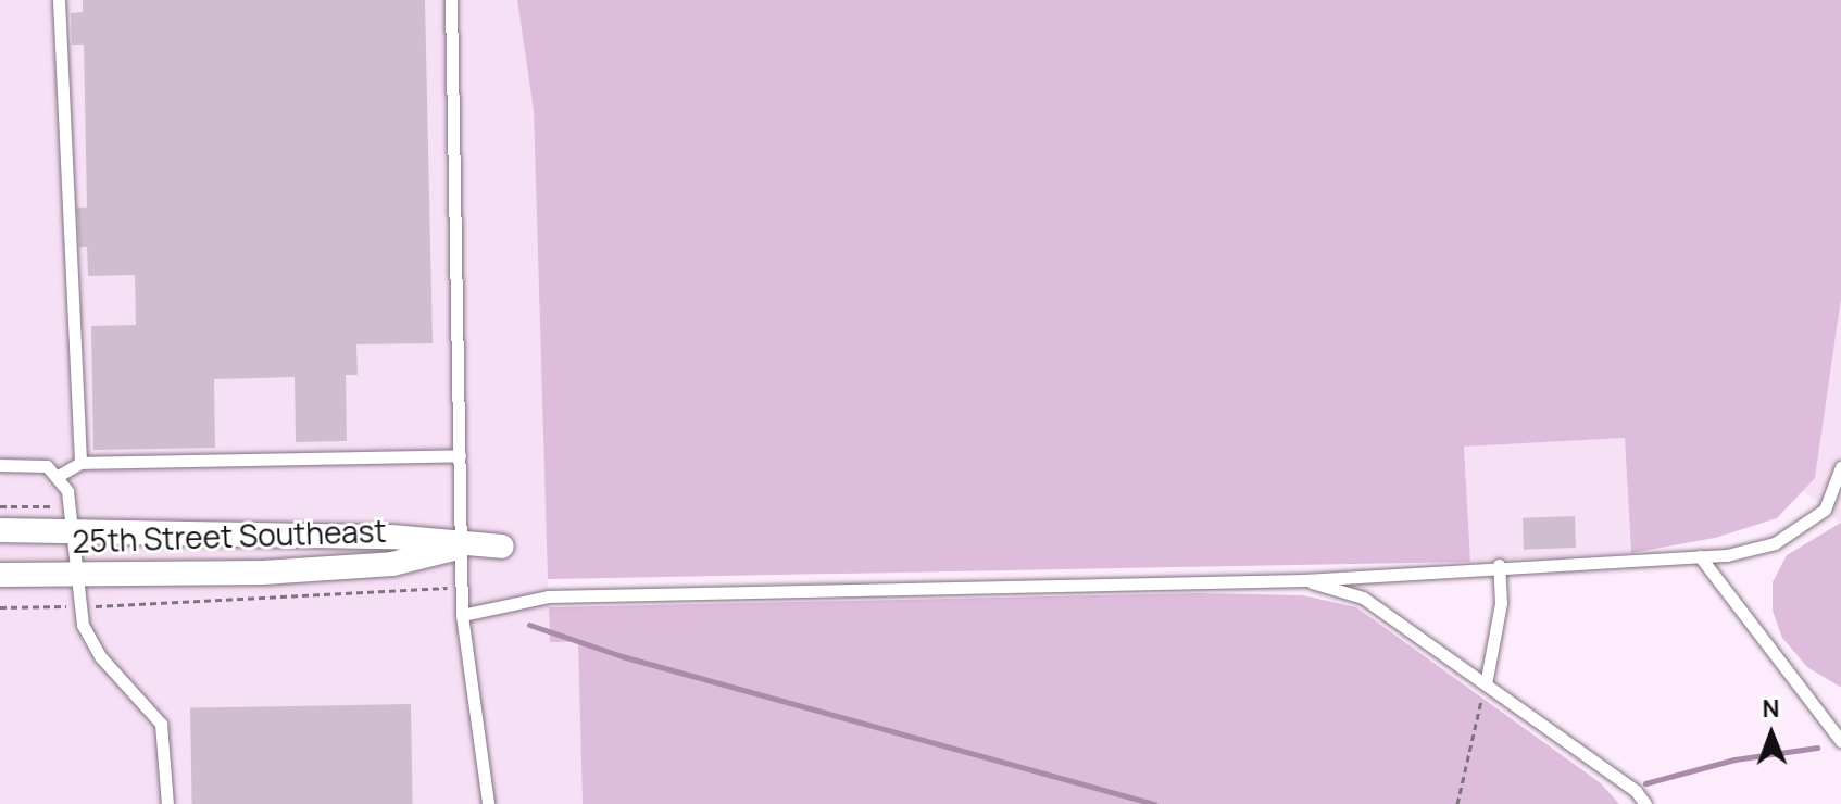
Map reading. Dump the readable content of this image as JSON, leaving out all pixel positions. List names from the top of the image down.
{
  "streets": {
    "street": ["25th Street Southeast"]
  },
  "north": "top"
}
